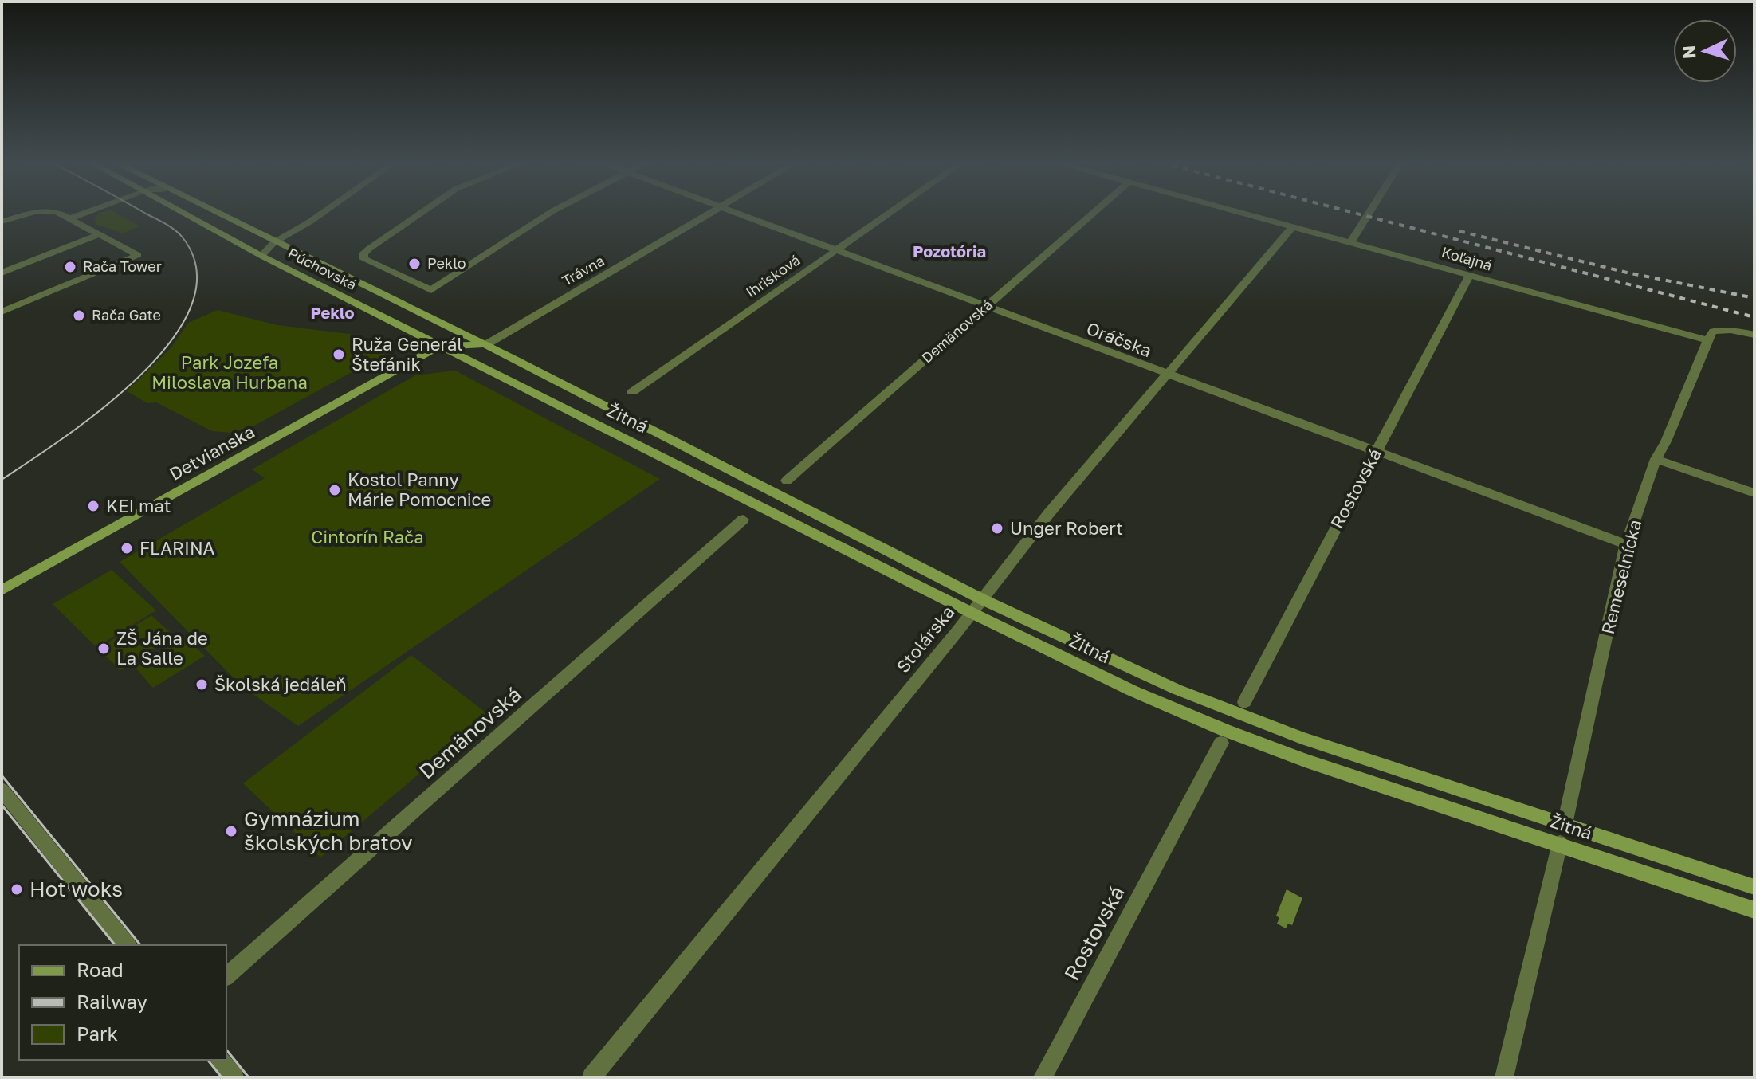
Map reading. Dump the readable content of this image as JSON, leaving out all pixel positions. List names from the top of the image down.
{
  "streets": {
    "main road": ["Púchovská", "Žitná", "Detvianska"],
    "street": [
      "Koľajná",
      "Trávna",
      "Ihrisková",
      "Demänovská",
      "Oráčska",
      "Rostovská",
      "Remeselnícka",
      "Stolárska"
    ]
  },
  "crossings": [
    ["Koľajná", "Rostovská"],
    ["Koľajná", "Remeselnícka"],
    ["Koľajná", "Stolárska"],
    ["Púchovská", "Trávna"],
    ["Púchovská", "Žitná"],
    ["Púchovská", "Detvianska"],
    ["Trávna", "Žitná"],
    ["Ihrisková", "Oráčska"],
    ["Demänovská", "Oráčska"],
    ["Oráčska", "Rostovská"],
    ["Oráčska", "Remeselnícka"],
    ["Oráčska", "Stolárska"],
    ["Žitná", "Detvianska"],
    ["Žitná", "Remeselnícka"],
    ["Žitná", "Stolárska"]
  ],
  "districts": ["Pozotória", "Peklo"],
  "parks": ["Park Jozefa Miloslava Hurbana", "Cintorín Rača"],
  "places": [
    "Peklo",
    "Rača Tower",
    "Rača Gate",
    "Ruža Generál Štefánik",
    "Kostol Panny Márie Pomocnice",
    "KEI mat",
    "Unger Robert",
    "FLARINA",
    "ZŠ Jána de La Salle",
    "Školská jedáleň",
    "Gymnázium školských bratov",
    "Hot woks"
  ],
  "legend": ["Road", "Railway", "Park"],
  "north": "left"
}
